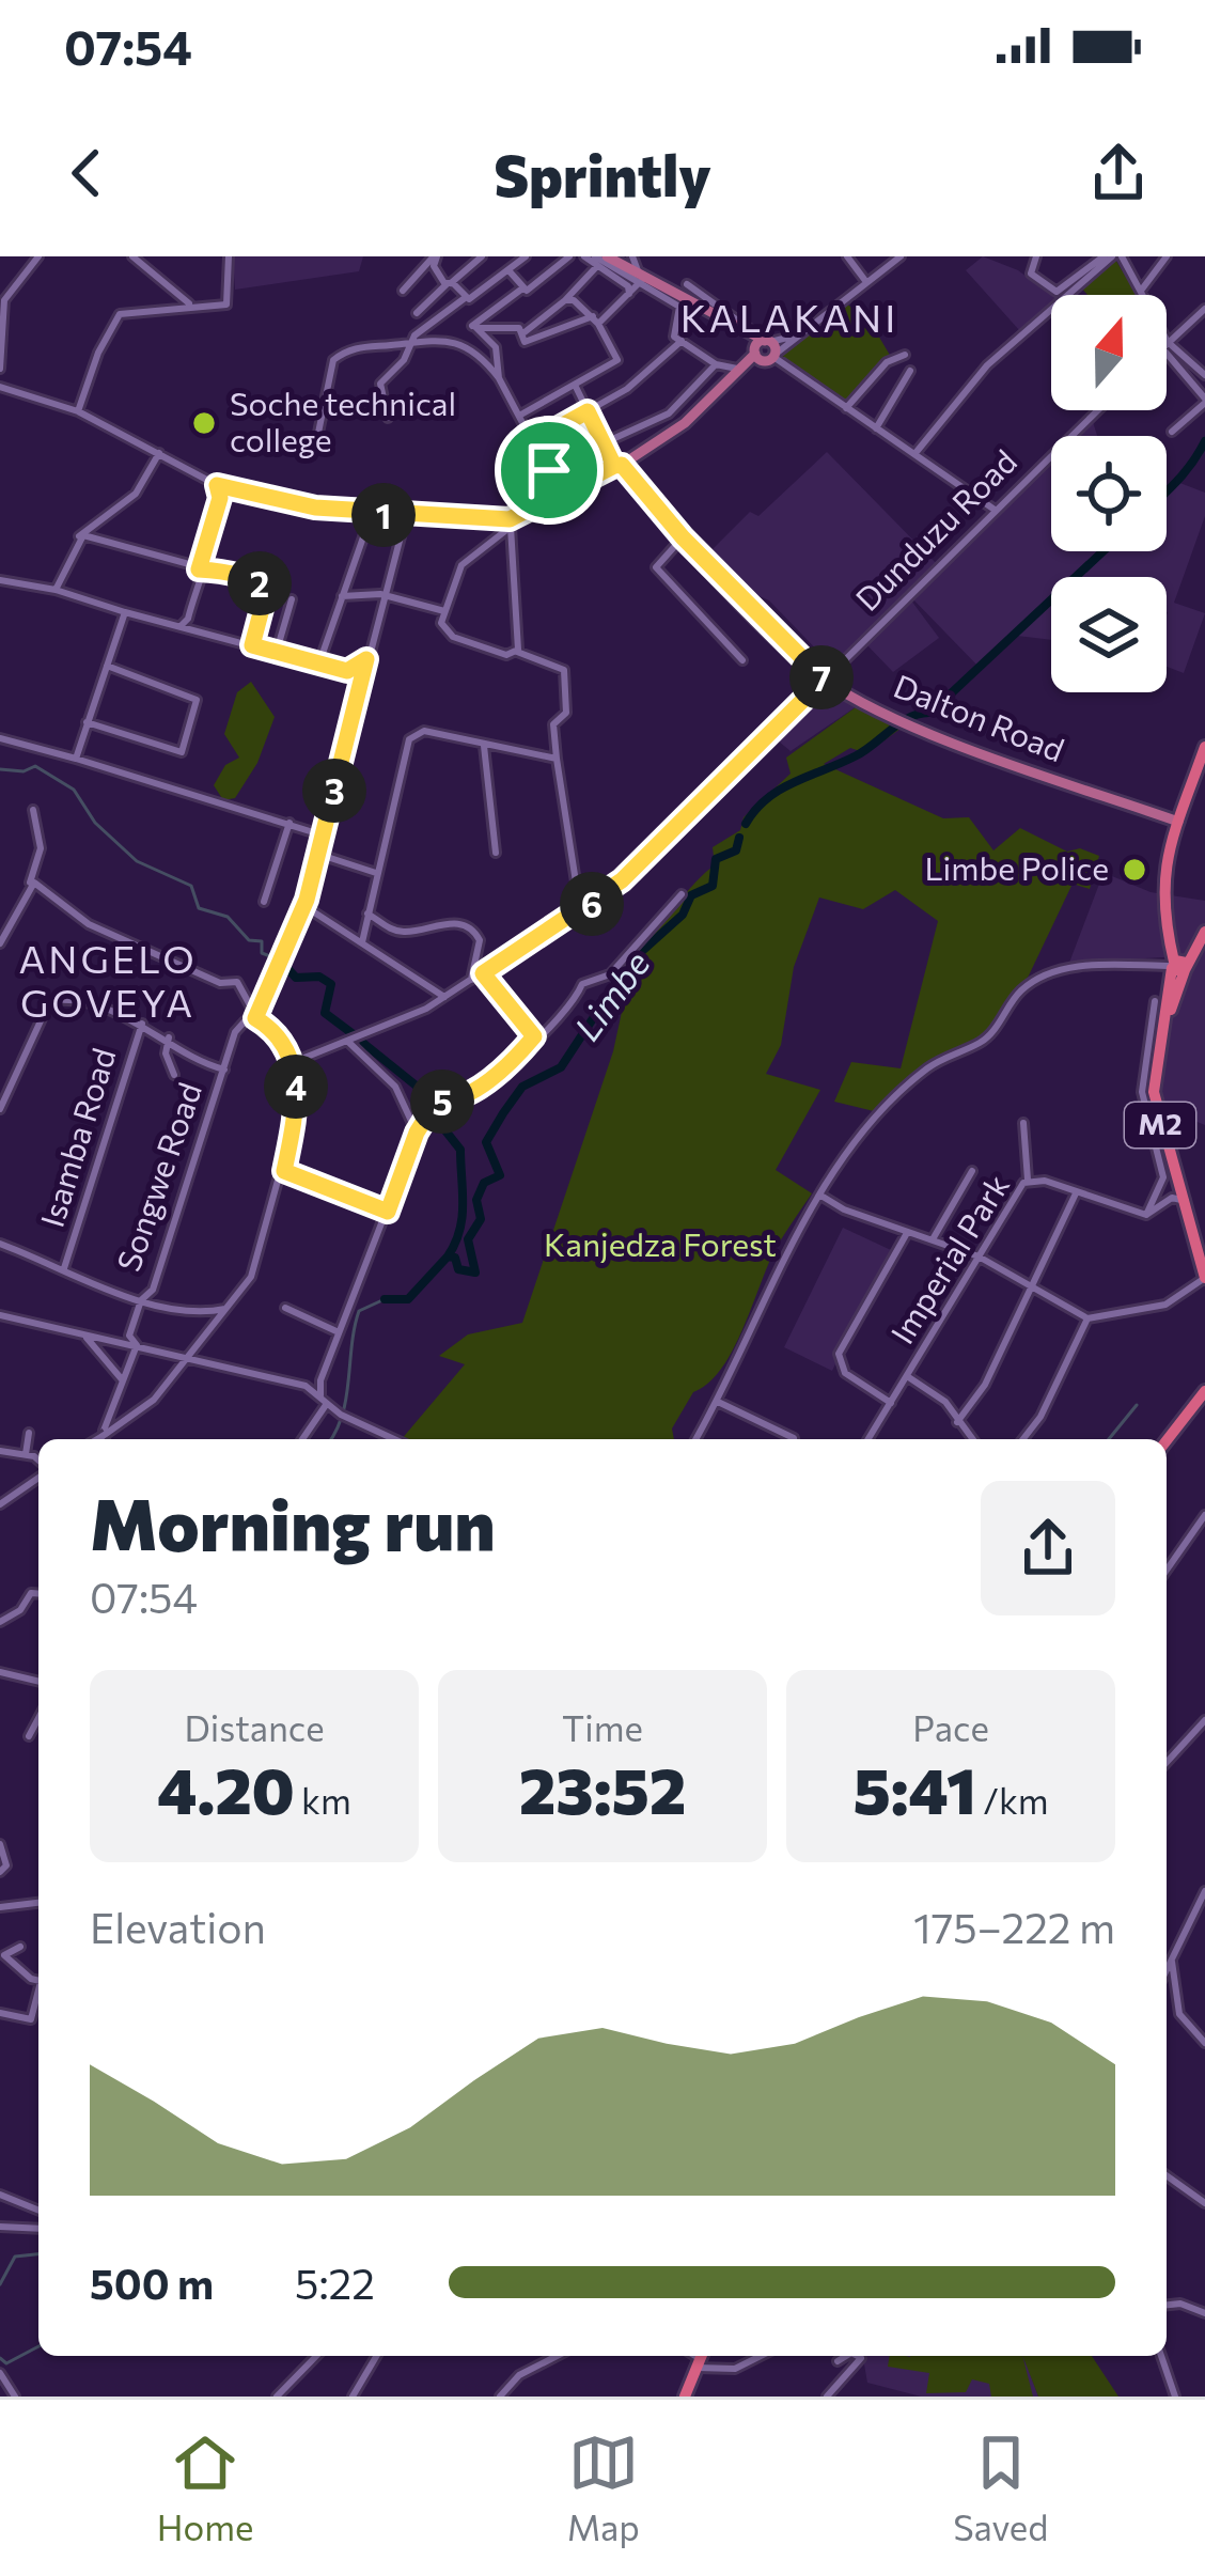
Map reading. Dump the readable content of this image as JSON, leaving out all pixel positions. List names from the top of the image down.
{
  "streets": {
    "highway": ["M2"],
    "main road": ["Dalton Road"],
    "street": [
      "Dunduzu Road",
      "Isamba Road",
      "Songwe Road",
      "Imperial Park"
    ]
  },
  "crossings": [
    ["Dunduzu Road", "Dalton Road"],
    ["Dalton Road", "M2"]
  ],
  "districts": ["KALAKANI", "ANGELO GOVEYA"],
  "water": ["Limbe"],
  "parks": ["Kanjedza Forest"],
  "places": ["Soche technical college", "Limbe Police"],
  "north": "top",
  "page": {
    "status": "07:54",
    "header": "Sprintly",
    "pins": [
      "1",
      "2",
      "7",
      "3",
      "6",
      "4",
      "5"
    ],
    "heading": ["Morning run", "07:54"],
    "stats": [
      ["Distance", "4.20 km"],
      ["Time", "23:52"],
      ["Pace", "5:41 /km"]
    ],
    "chart": ["Elevation", "175–222 m"],
    "list": [
      {
        "name": "500 m",
        "note": "5:22"
      }
    ],
    "tabs": ["Home", "Map", "Saved"]
  }
}
